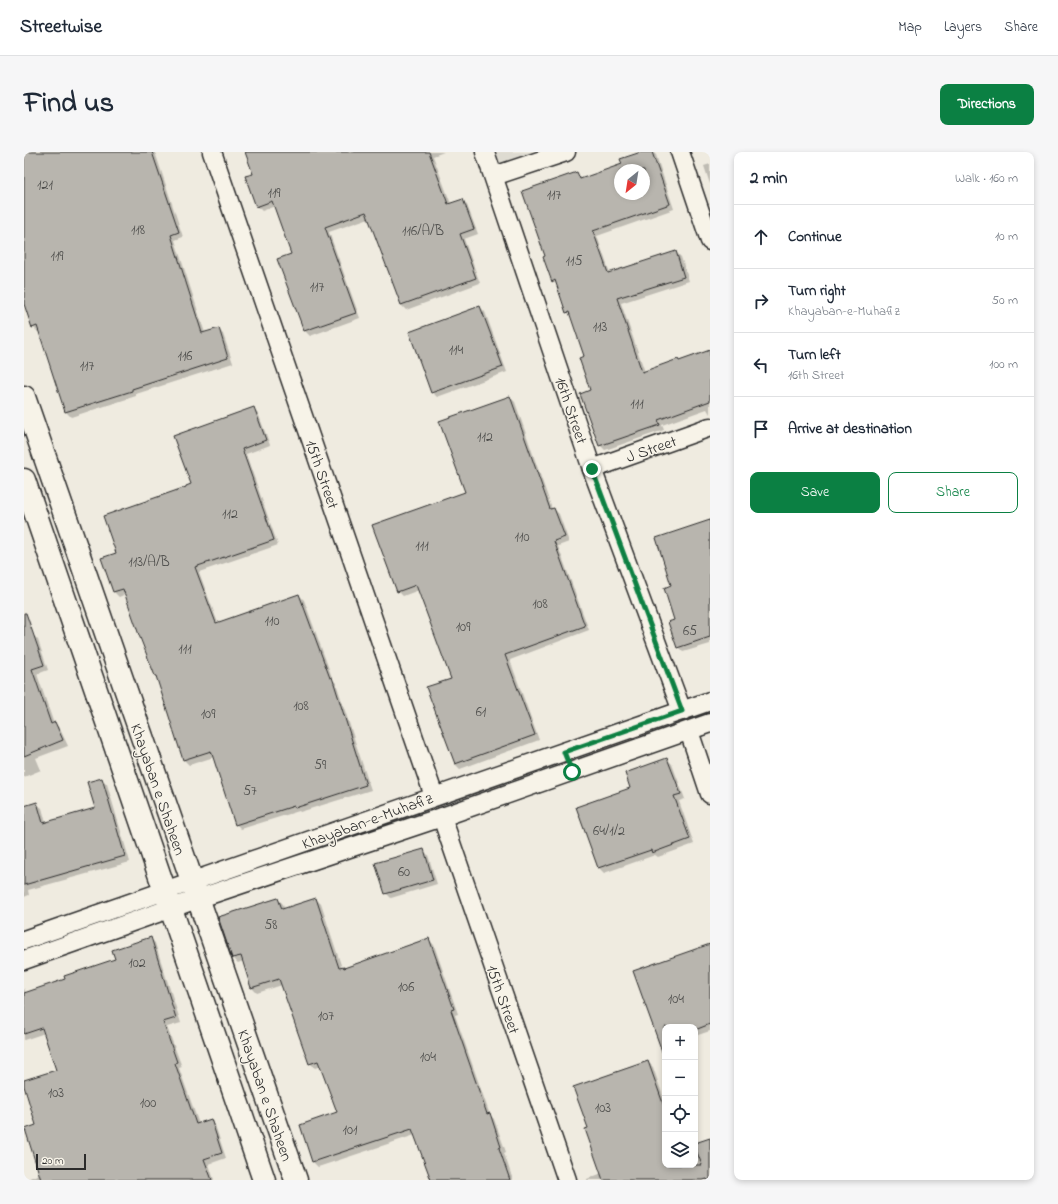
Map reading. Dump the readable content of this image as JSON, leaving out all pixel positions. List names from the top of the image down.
{
  "streets": {
    "main road": ["Khayaban e Shaheen"],
    "street": [
      "16th Street",
      "J Street",
      "15th Street",
      "Khayaban-e-Muhafiz"
    ]
  },
  "crossings": [
    ["16th Street", "J Street"],
    ["16th Street", "Khayaban-e-Muhafiz"],
    ["15th Street", "Khayaban-e-Muhafiz"],
    ["Khayaban e Shaheen", "Khayaban-e-Muhafiz"]
  ],
  "house_numbers": [
    "121",
    "119",
    "117",
    "118",
    "116/A/B",
    "119",
    "115",
    "117",
    "113",
    "114",
    "116",
    "117",
    "111",
    "112",
    "112",
    "110",
    "111",
    "113/A/B",
    "108",
    "110",
    "109",
    "65",
    "111",
    "108",
    "61",
    "109",
    "59",
    "57",
    "64/1/2",
    "60",
    "58",
    "102",
    "106",
    "104",
    "107",
    "104",
    "103",
    "100",
    "103",
    "101"
  ],
  "scale_bar": "20 m",
  "north": "bottom left",
  "page": {
    "header": "Streetwise",
    "nav": ["Map", "Layers", "Share"],
    "title": "Find us",
    "buttons": [
      "Directions",
      ["Save", "Share"]
    ],
    "heading": ["2 min", "Walk · 160 m"],
    "list": [
      ["Continue", "10 m"],
      ["Turn right", "Khayaban-e-Muhafiz", "50 m"],
      ["Turn left", "16th Street", "100 m"],
      "Arrive at destination"
    ],
    "map_buttons": ["+", "−"],
    "scale": "20 m"
  }
}
